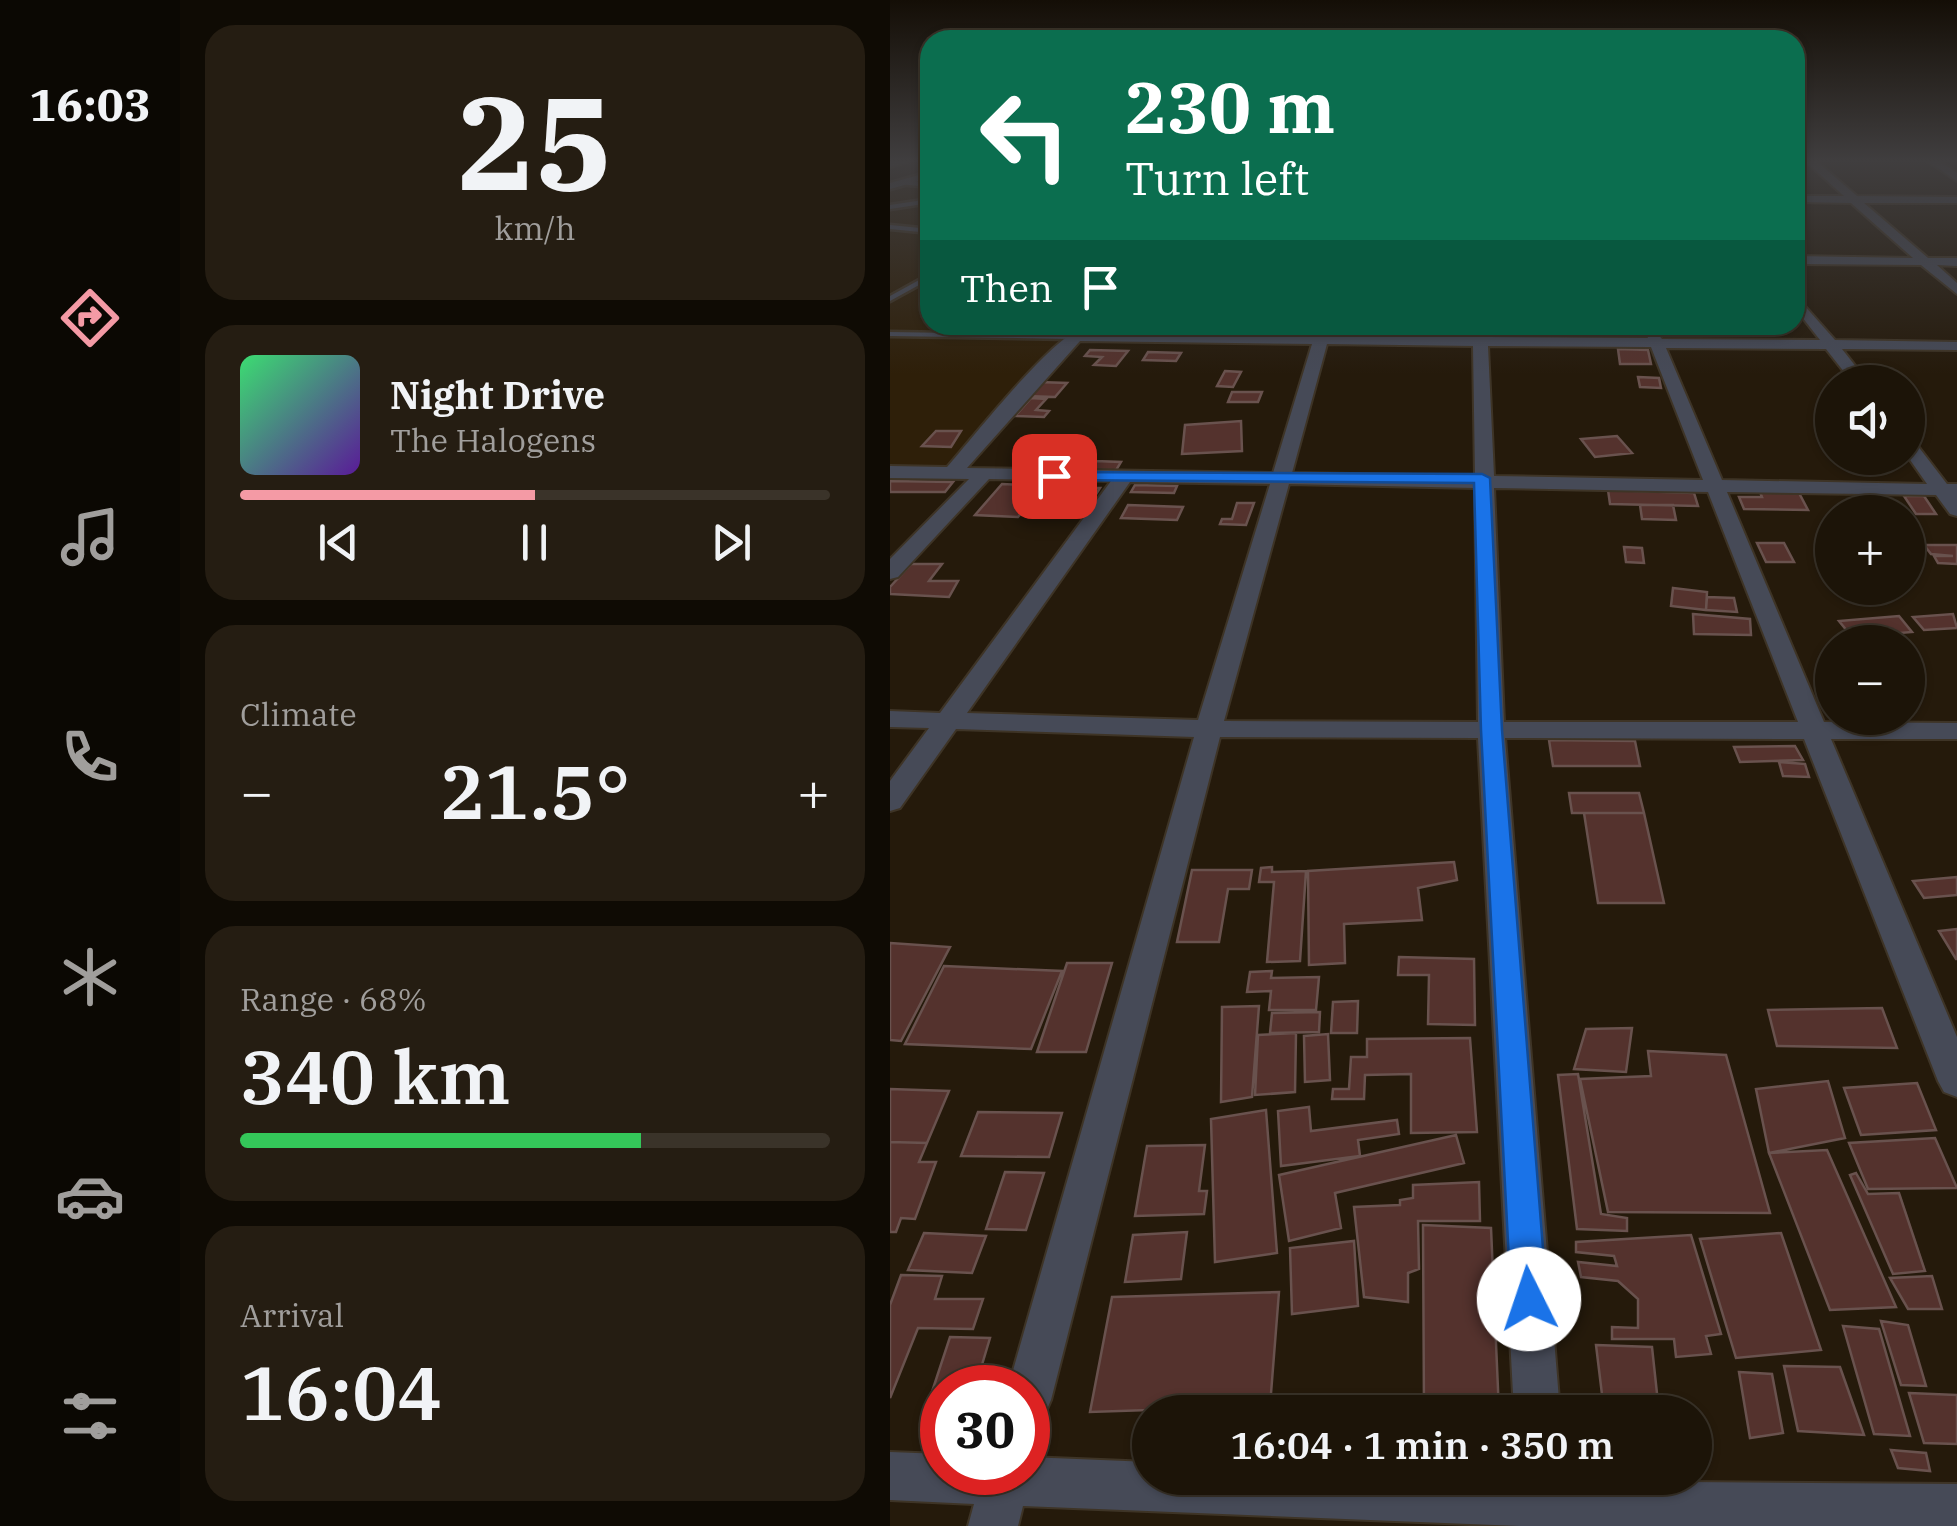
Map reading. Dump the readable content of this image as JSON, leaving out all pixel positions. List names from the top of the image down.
{
  "page": {
    "tabs": "16:03",
    "tile": [
      ["25", "km/h"],
      "Climate",
      ["Range · 68%", "340 km"],
      ["Arrival", "16:04"]
    ],
    "turn": ["230 m", "Turn left"],
    "then": "Then",
    "song": ["Night Drive", "The Halogens"],
    "map_buttons": ["+", "−"],
    "heat": ["−", "21.5°", "+"],
    "limit": "30",
    "trip": "16:04 · 1 min · 350 m"
  }
}
